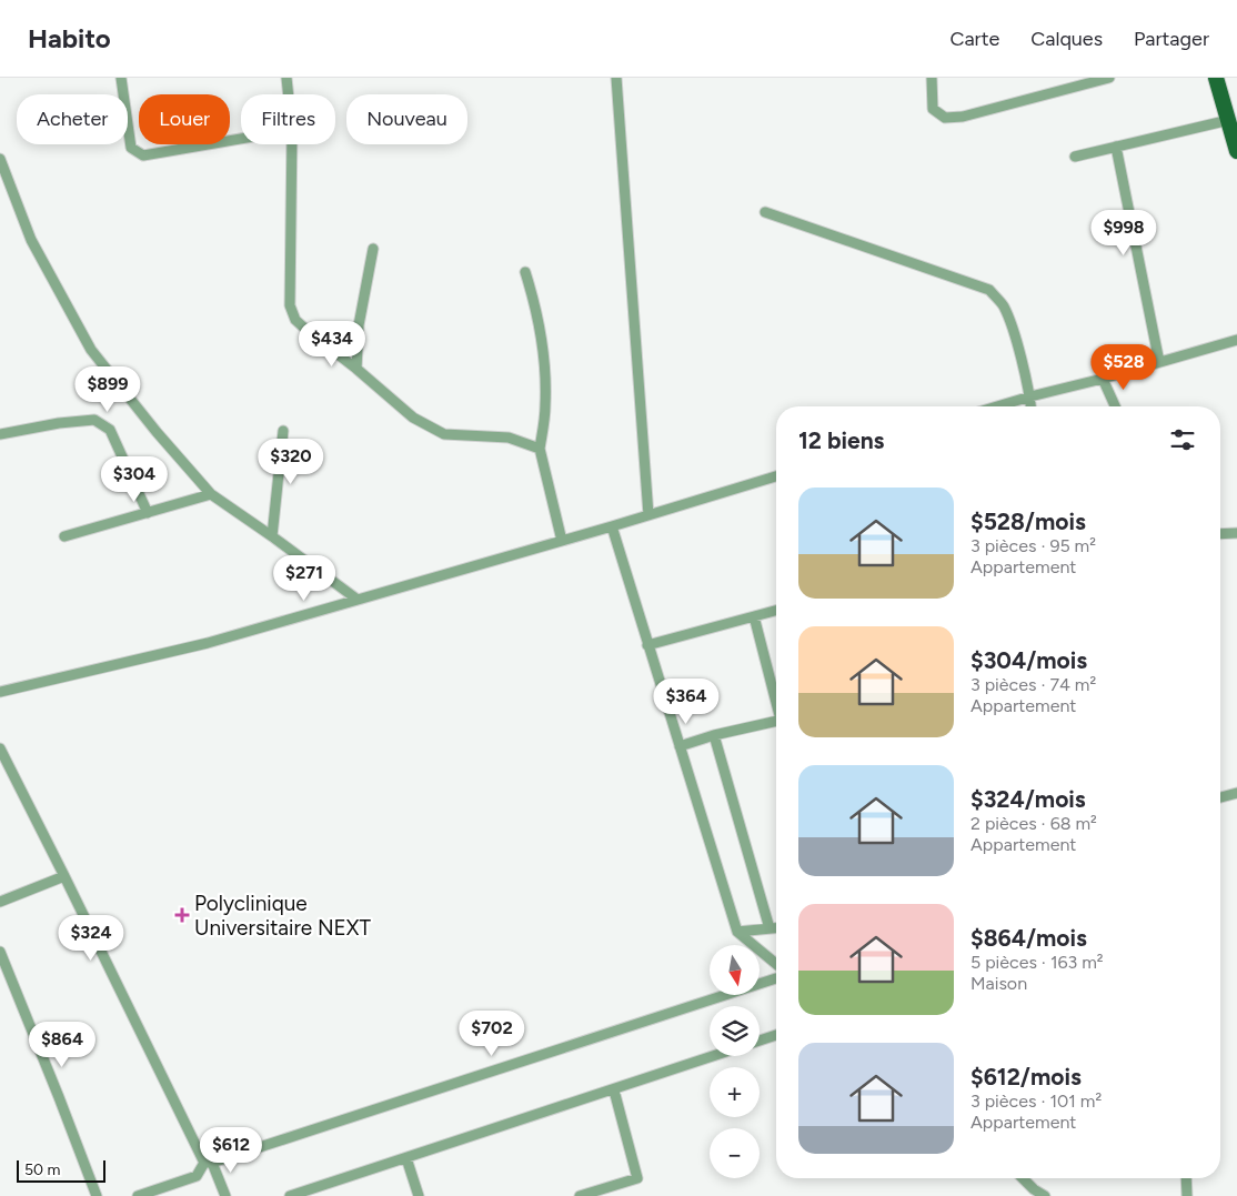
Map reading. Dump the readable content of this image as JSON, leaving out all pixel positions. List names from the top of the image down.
{
  "places": {
    "health": ["Polyclinique Universitaire NEXT"]
  },
  "scale_bar": "50 m",
  "north": "bottom",
  "page": {
    "header": "Habito",
    "nav": ["Carte", "Calques", "Partager"],
    "chip": [
      "Acheter",
      "Louer",
      "Filtres",
      "Nouveau"
    ],
    "price": [
      "$998",
      "$434",
      "$528",
      "$899",
      "$320",
      "$304",
      "$271",
      "$364",
      "$324",
      "$702",
      "$864",
      "$612"
    ],
    "heading": "12 biens",
    "list": [
      {
        "name": "$528/mois",
        "note": "3 pièces · 95 m² · Appartement"
      },
      {
        "name": "$304/mois",
        "note": "3 pièces · 74 m² · Appartement"
      },
      {
        "name": "$324/mois",
        "note": "2 pièces · 68 m² · Appartement"
      },
      {
        "name": "$864/mois",
        "note": "5 pièces · 163 m² · Maison"
      },
      {
        "name": "$612/mois",
        "note": "3 pièces · 101 m² · Appartement"
      }
    ],
    "map_buttons": ["+", "−"],
    "scale": "50 m"
  }
}
